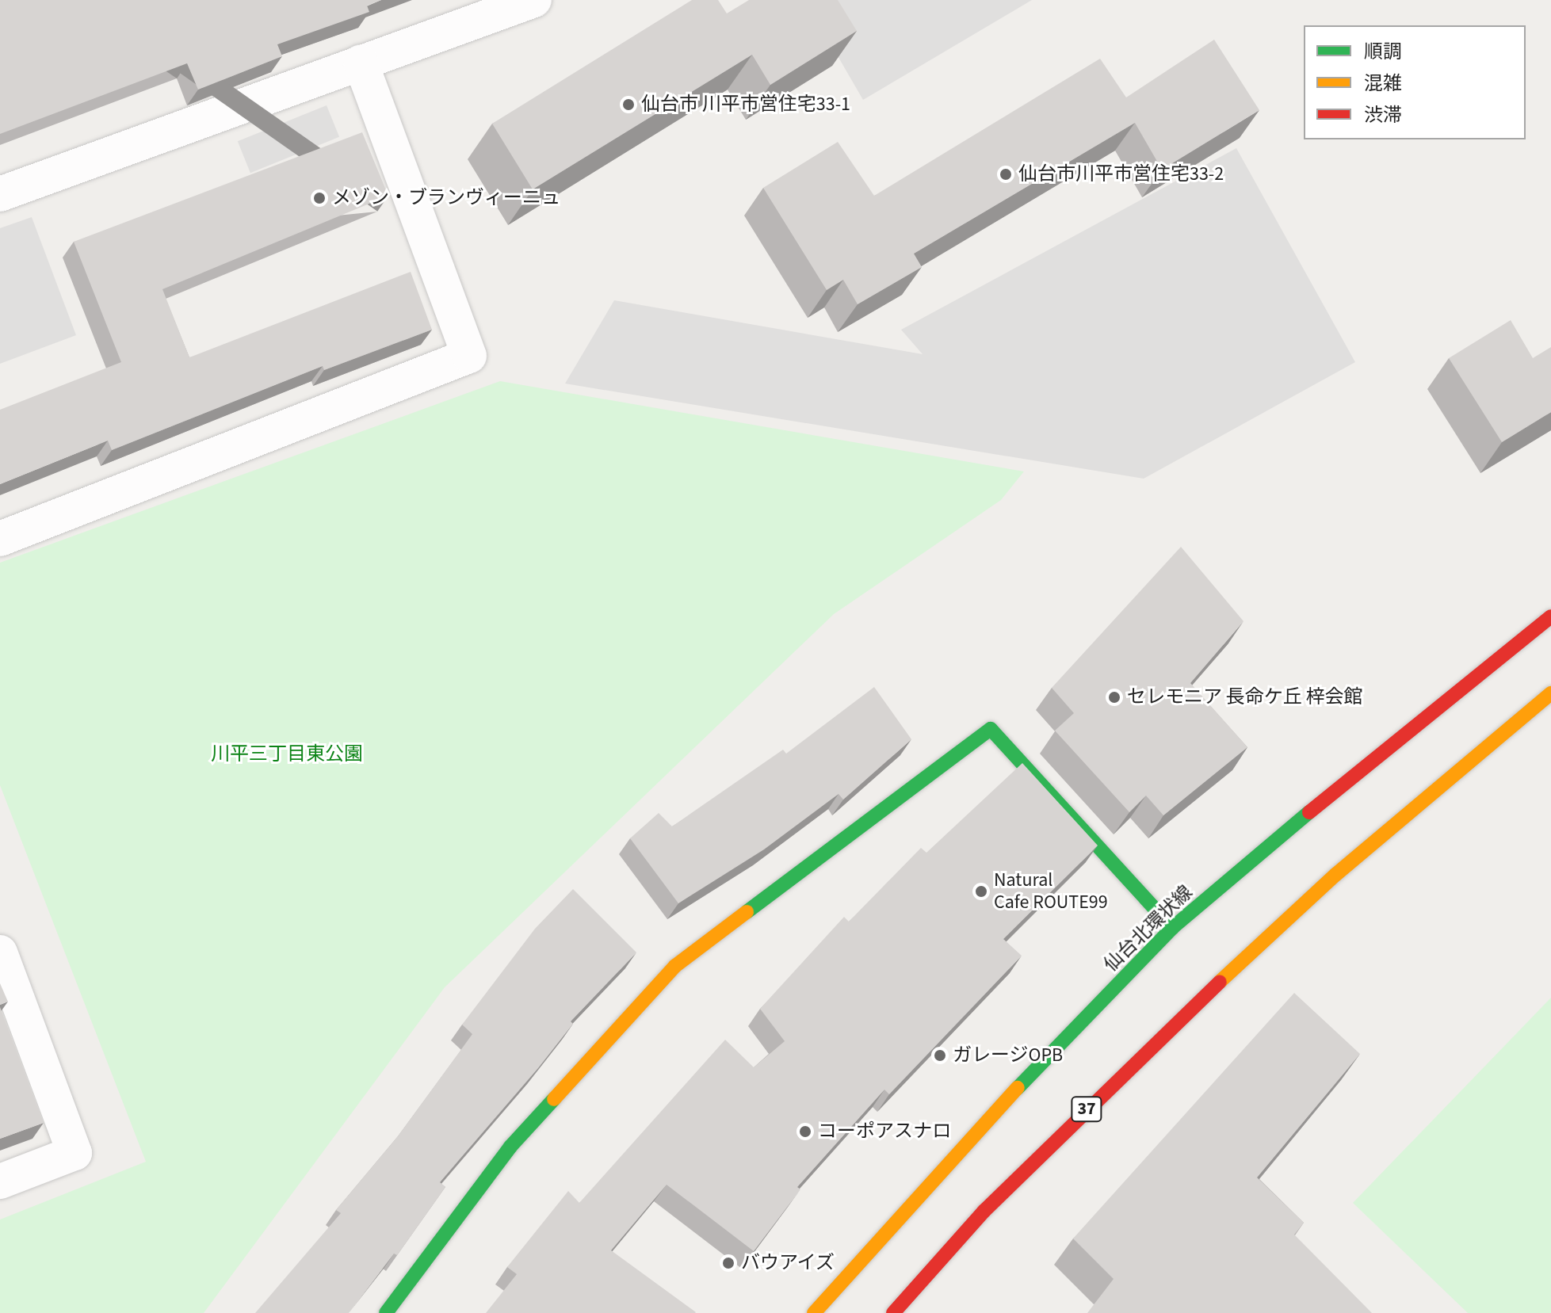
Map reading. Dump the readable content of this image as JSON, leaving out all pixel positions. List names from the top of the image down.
{
  "streets": {
    "main road": ["仙台北環状線", "37"]
  },
  "parks": ["川平三丁目東公園"],
  "places": [
    "仙台市 川平市営住宅33-1",
    "仙台市川平市営住宅33-2",
    "メゾン・ブランヴィーニュ",
    "セレモニア 長命ケ丘 梓会館",
    "Natural Cafe ROUTE99",
    "ガレージOPB",
    "コーポアスナロ",
    "バウアイズ"
  ],
  "legend": ["順調", "混雑", "渋滞"]
}
